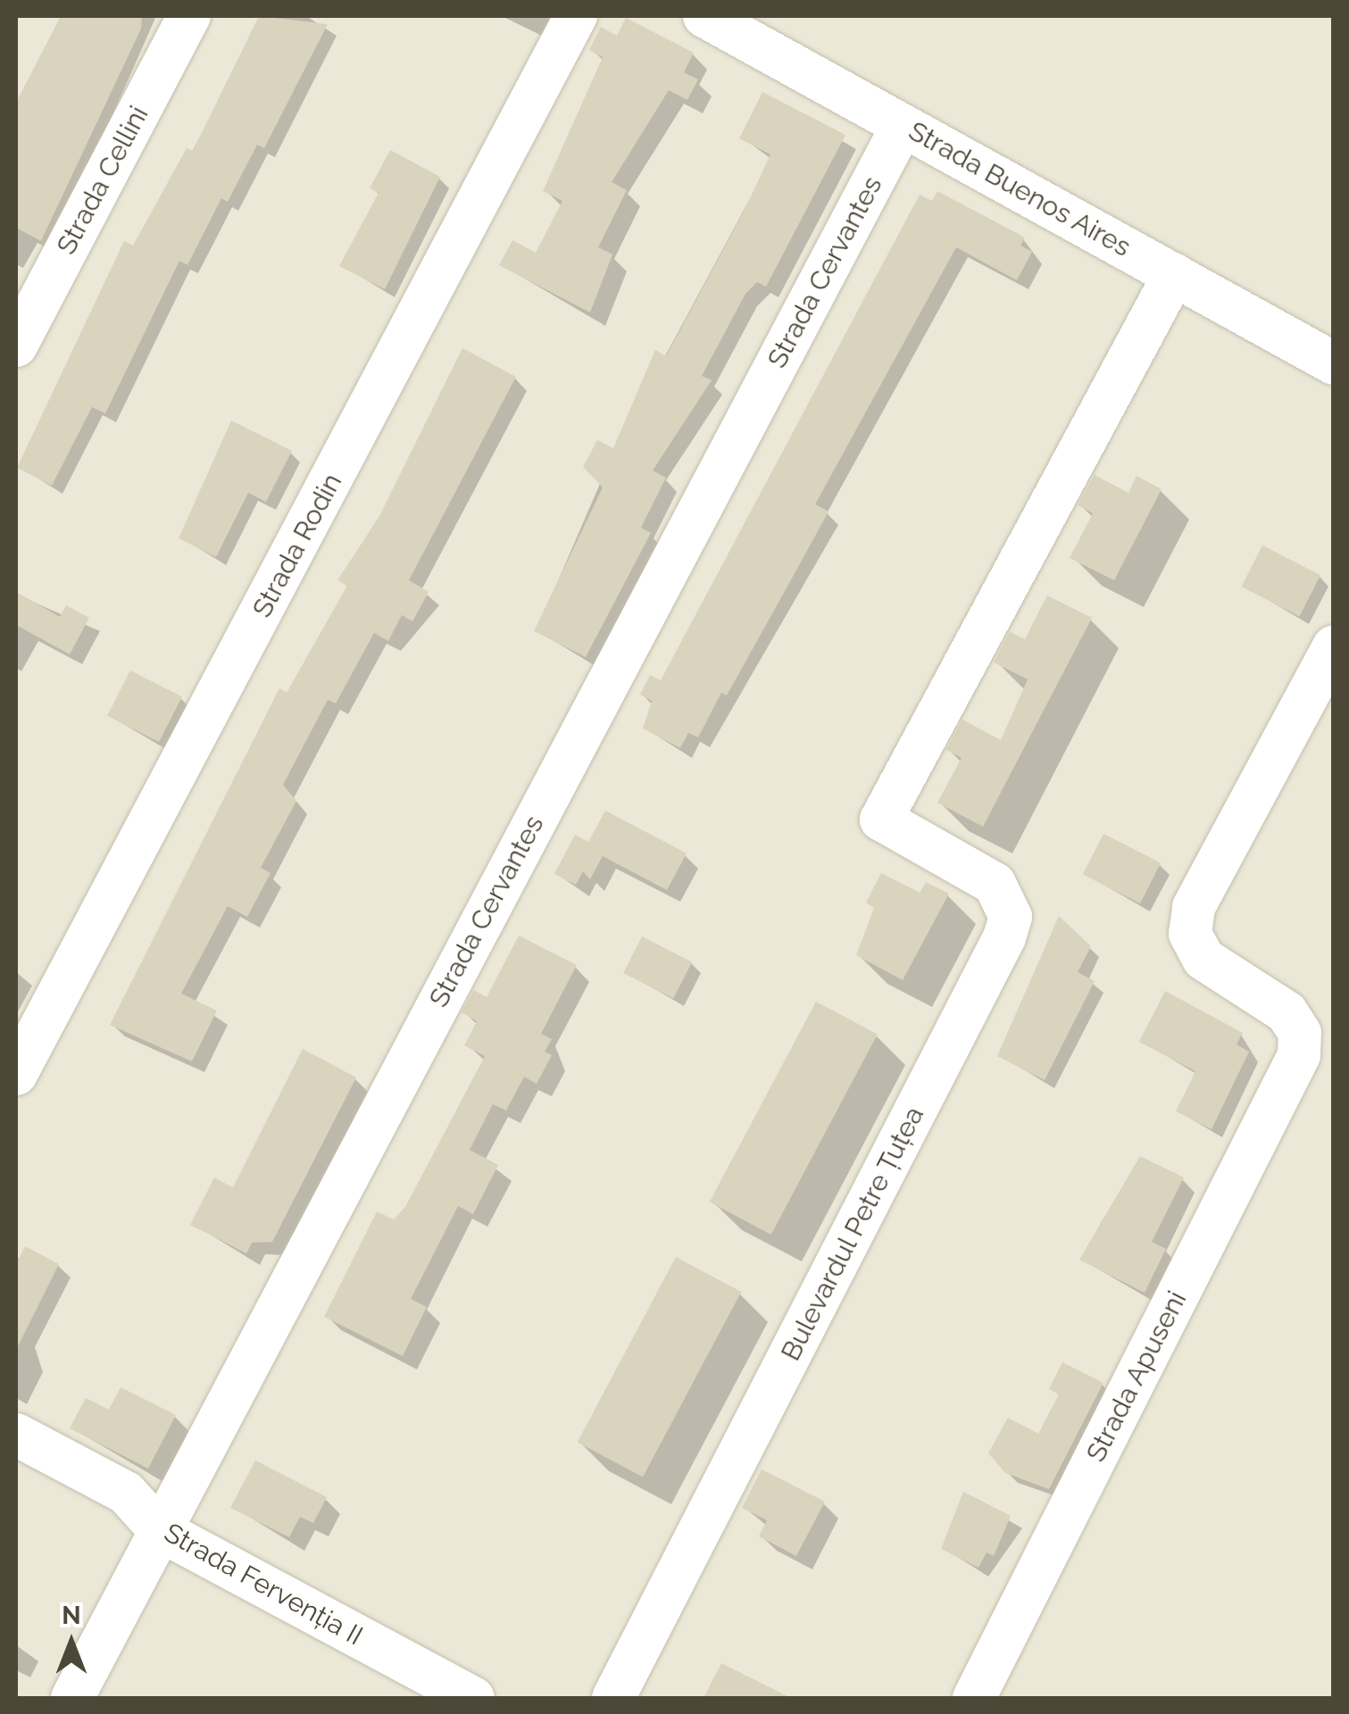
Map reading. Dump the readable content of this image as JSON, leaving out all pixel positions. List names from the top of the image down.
{
  "streets": {
    "street": [
      "Strada Cellini",
      "Strada Buenos Aires",
      "Strada Cervantes",
      "Strada Rodin",
      "Bulevardul Petre Țuțea",
      "Strada Apuseni",
      "Strada Fervenția II"
    ]
  },
  "crossings": [
    ["Strada Buenos Aires", "Strada Cervantes"],
    ["Strada Buenos Aires", "Bulevardul Petre Țuțea"],
    ["Strada Cervantes", "Strada Fervenția II"]
  ],
  "north": "top"
}
